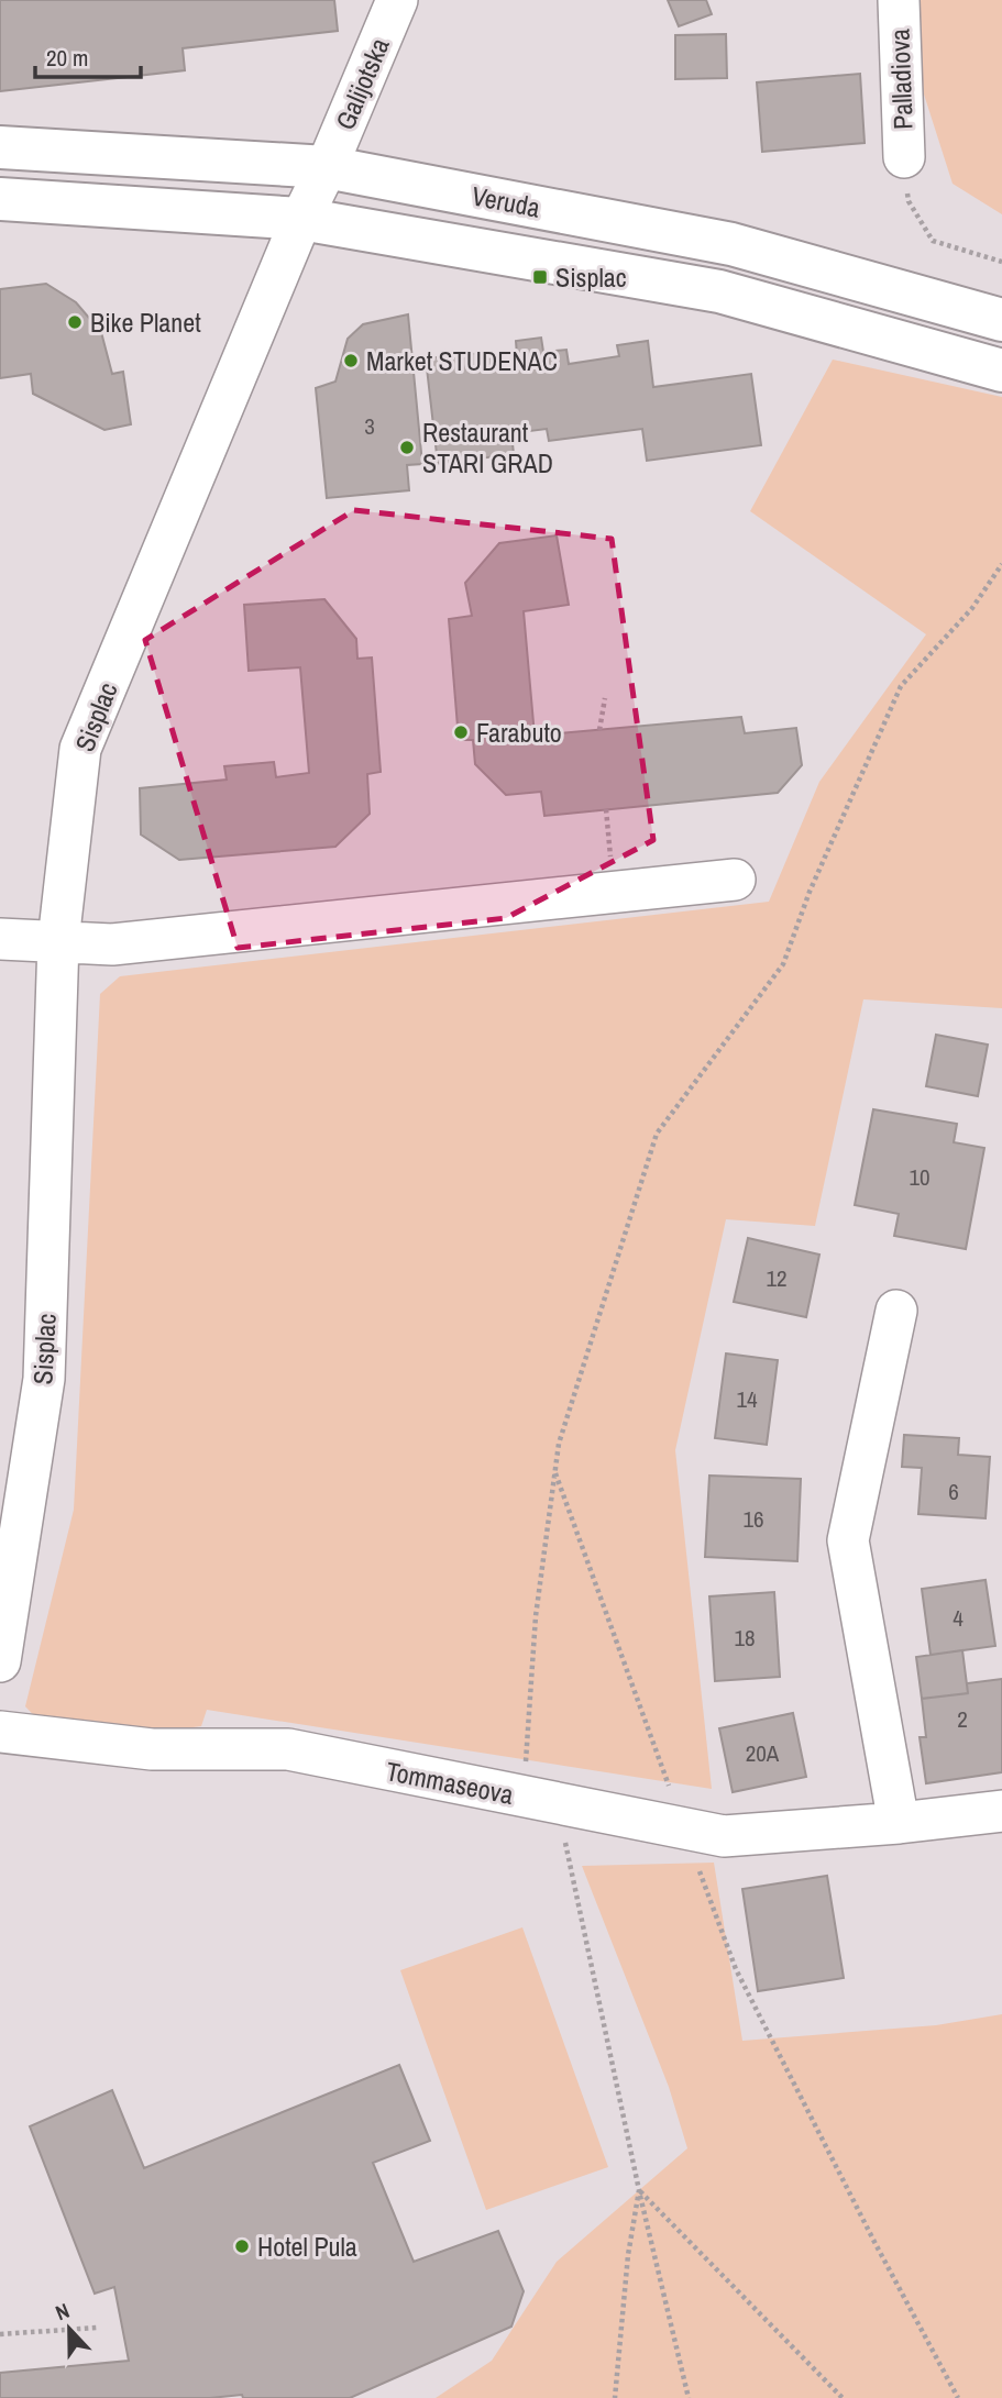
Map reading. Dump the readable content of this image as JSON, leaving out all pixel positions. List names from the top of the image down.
{
  "streets": {
    "main road": ["Veruda"],
    "street": [
      "Palladiova",
      "Galijotska",
      "Sisplac",
      "Tommaseova"
    ]
  },
  "crossings": [
    ["Galijotska", "Veruda"],
    ["Galijotska", "Sisplac"],
    ["Veruda", "Sisplac"]
  ],
  "places": {
    "transit": ["Sisplac"],
    "other": [
      "Bike Planet",
      "Market STUDENAC",
      "Restaurant STARI GRAD",
      "Farabuto",
      "Hotel Pula"
    ]
  },
  "house_numbers": [
    "3",
    "10",
    "12",
    "14",
    "6",
    "16",
    "4",
    "18",
    "2",
    "20A"
  ],
  "scale_bar": "20 m",
  "north": "top"
}
